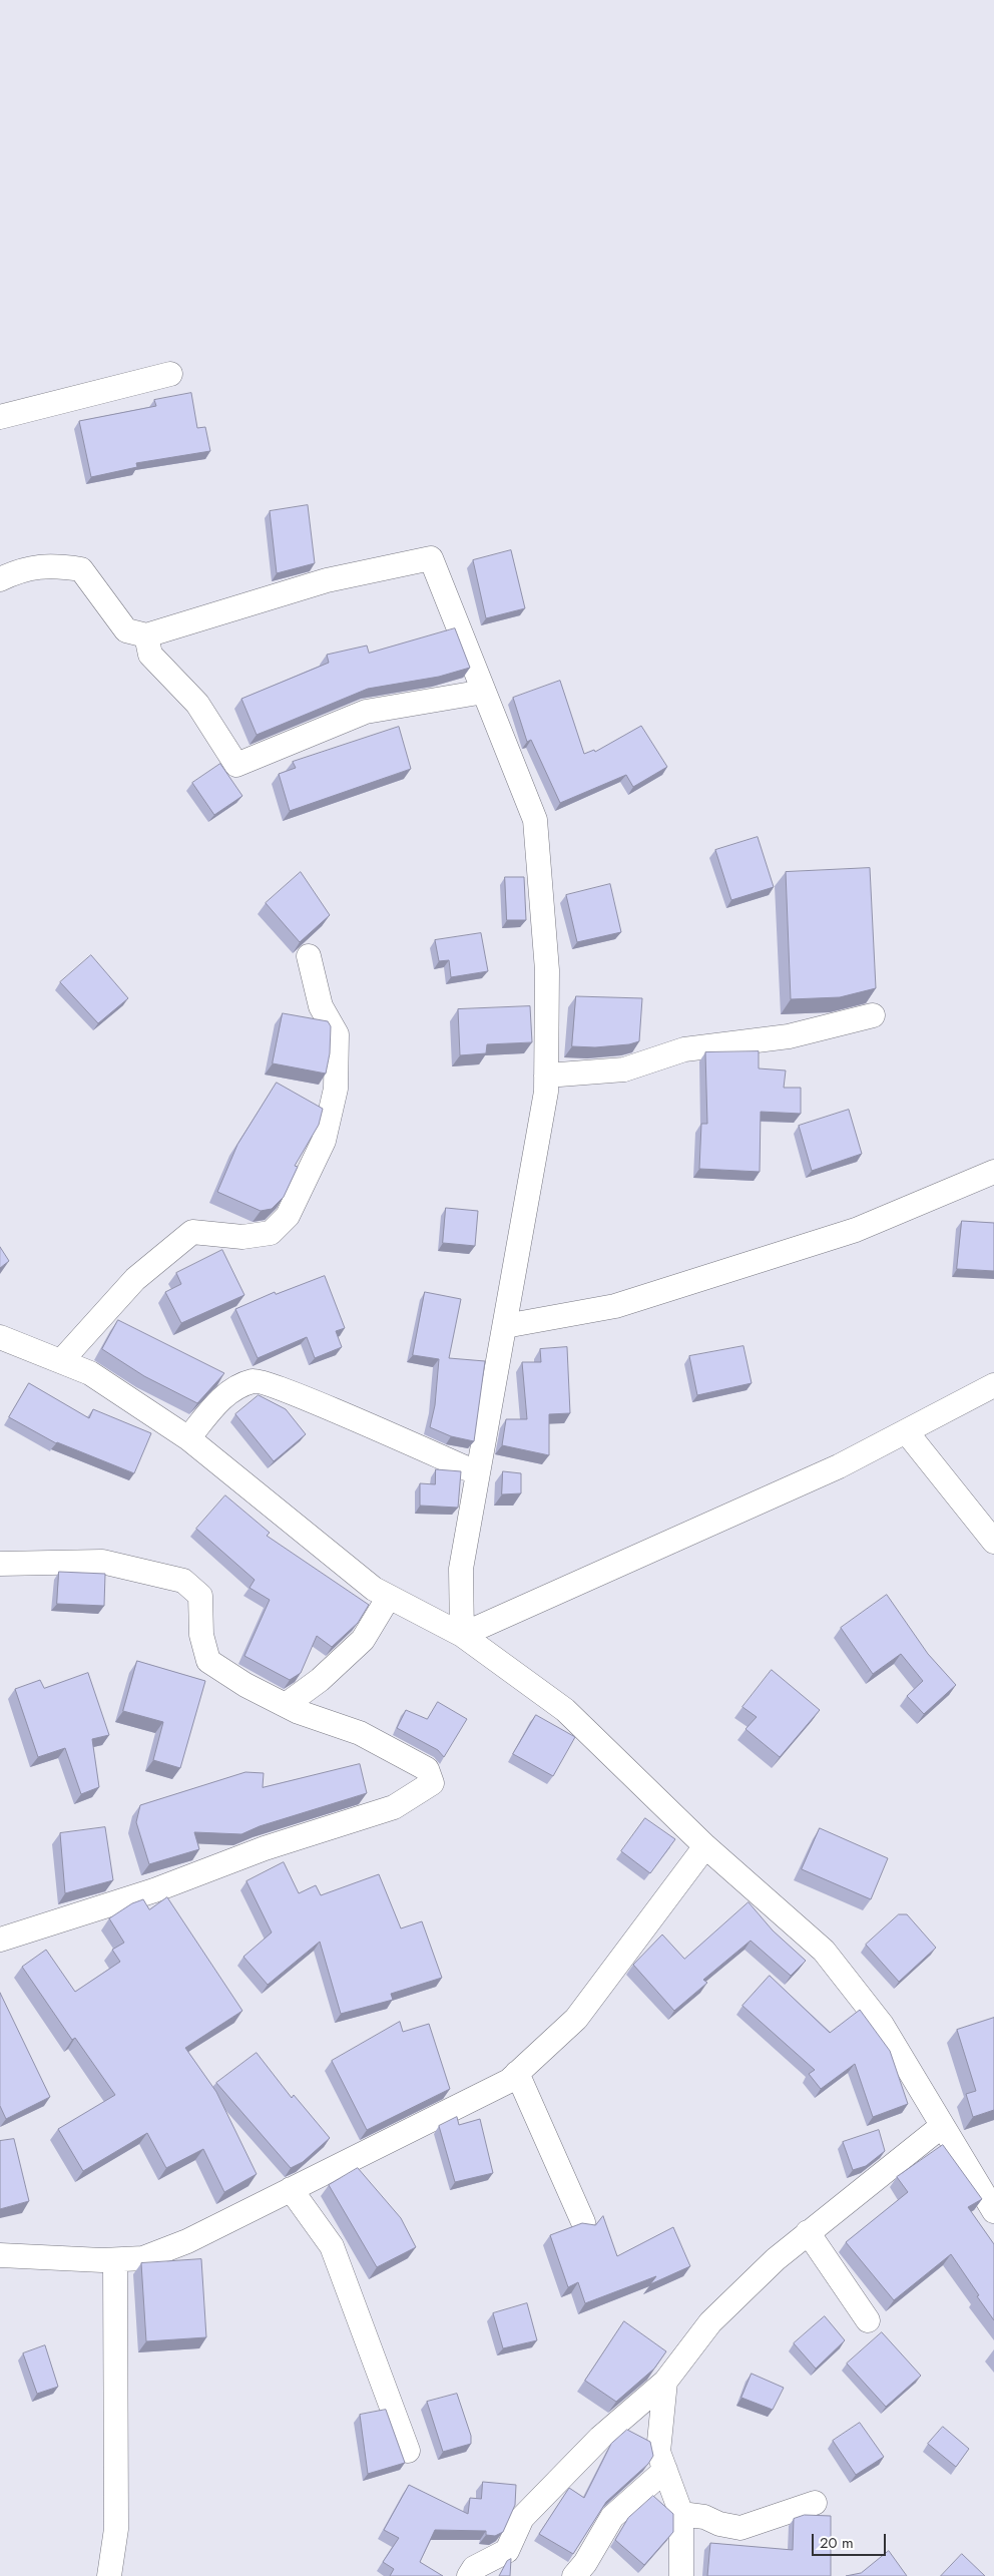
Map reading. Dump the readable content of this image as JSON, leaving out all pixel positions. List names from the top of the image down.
{
  "scale_bar": "20 m"
}
